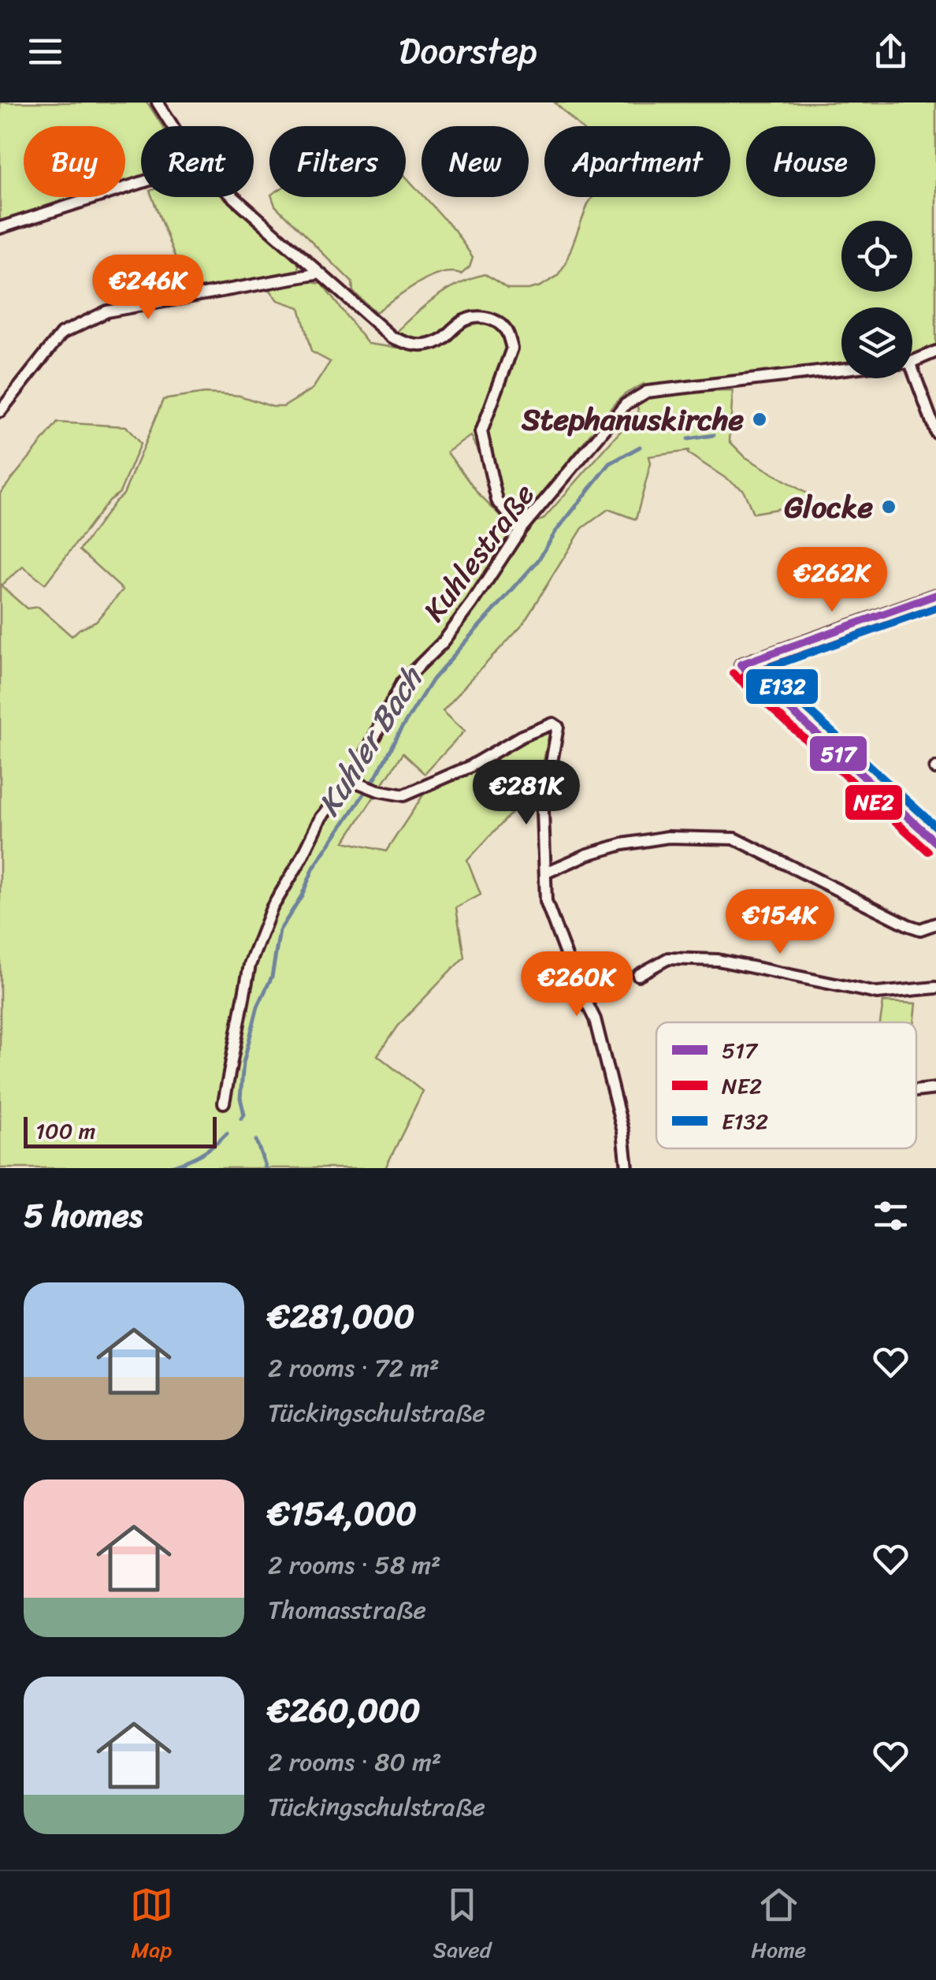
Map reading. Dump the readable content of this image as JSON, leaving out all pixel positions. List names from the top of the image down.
{
  "streets": {
    "street": ["Kuhlestraße"]
  },
  "water": ["Kuhler Bach"],
  "places": ["Stephanuskirche", "Glocke"],
  "lines": ["transit line 517", "transit line NE2", "transit line E132"],
  "legend": ["517", "NE2", "E132"],
  "scale_bar": "100 m",
  "page": {
    "header": "Doorstep",
    "chip": [
      "Buy",
      "Rent",
      "Filters",
      "New",
      "Apartment",
      "House"
    ],
    "price": [
      "€246K",
      "€262K",
      "€281K",
      "€154K",
      "€260K"
    ],
    "scale": "100 m",
    "heading": "5 homes",
    "list": [
      {
        "name": "€281,000",
        "note": "2 rooms · 72 m² · Tückingschulstraße"
      },
      {
        "name": "€154,000",
        "note": "2 rooms · 58 m² · Thomasstraße"
      },
      {
        "name": "€260,000",
        "note": "2 rooms · 80 m² · Tückingschulstraße"
      }
    ],
    "tabs": ["Map", "Saved", "Home"]
  }
}
